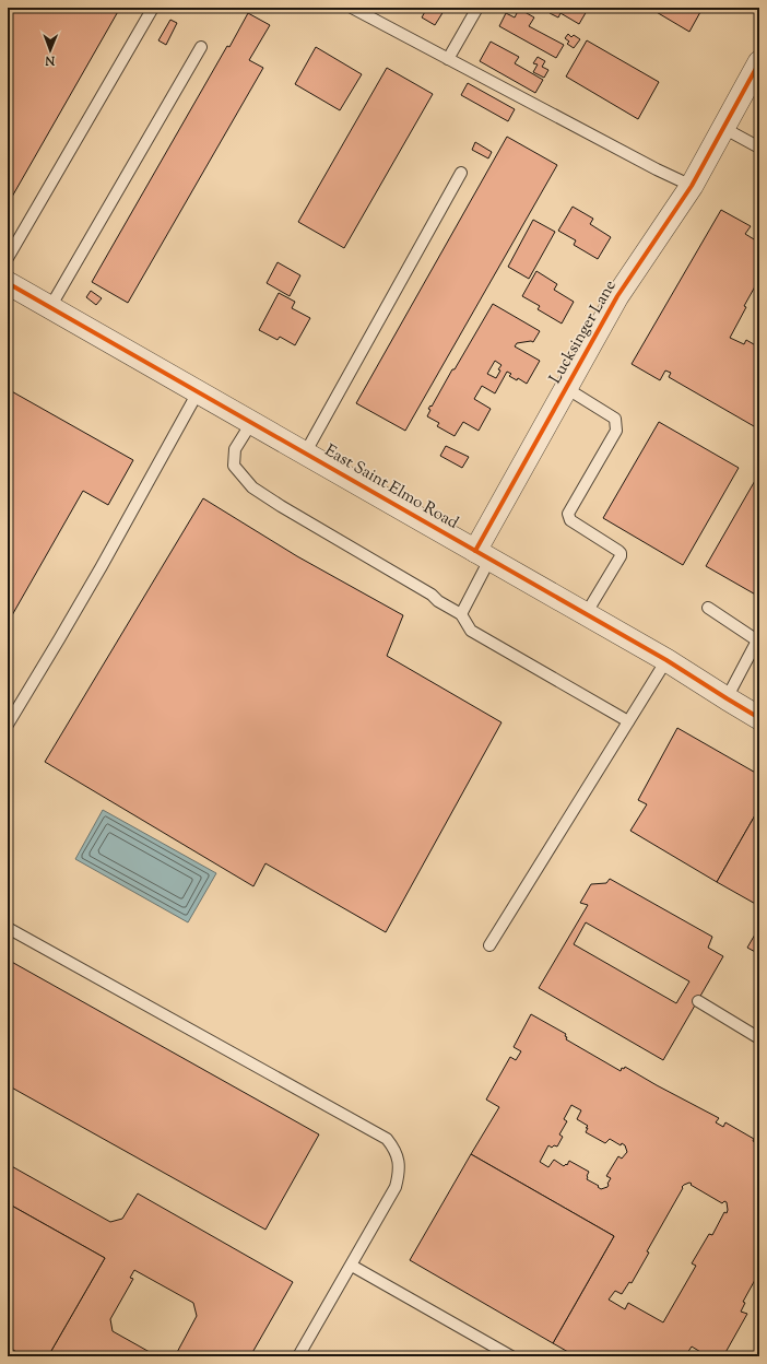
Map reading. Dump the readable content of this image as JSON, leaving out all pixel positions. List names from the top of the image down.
{
  "streets": {
    "street": ["Lucksinger Lane", "East Saint Elmo Road"]
  },
  "crossings": [
    ["Lucksinger Lane", "East Saint Elmo Road"]
  ],
  "north": "bottom"
}
